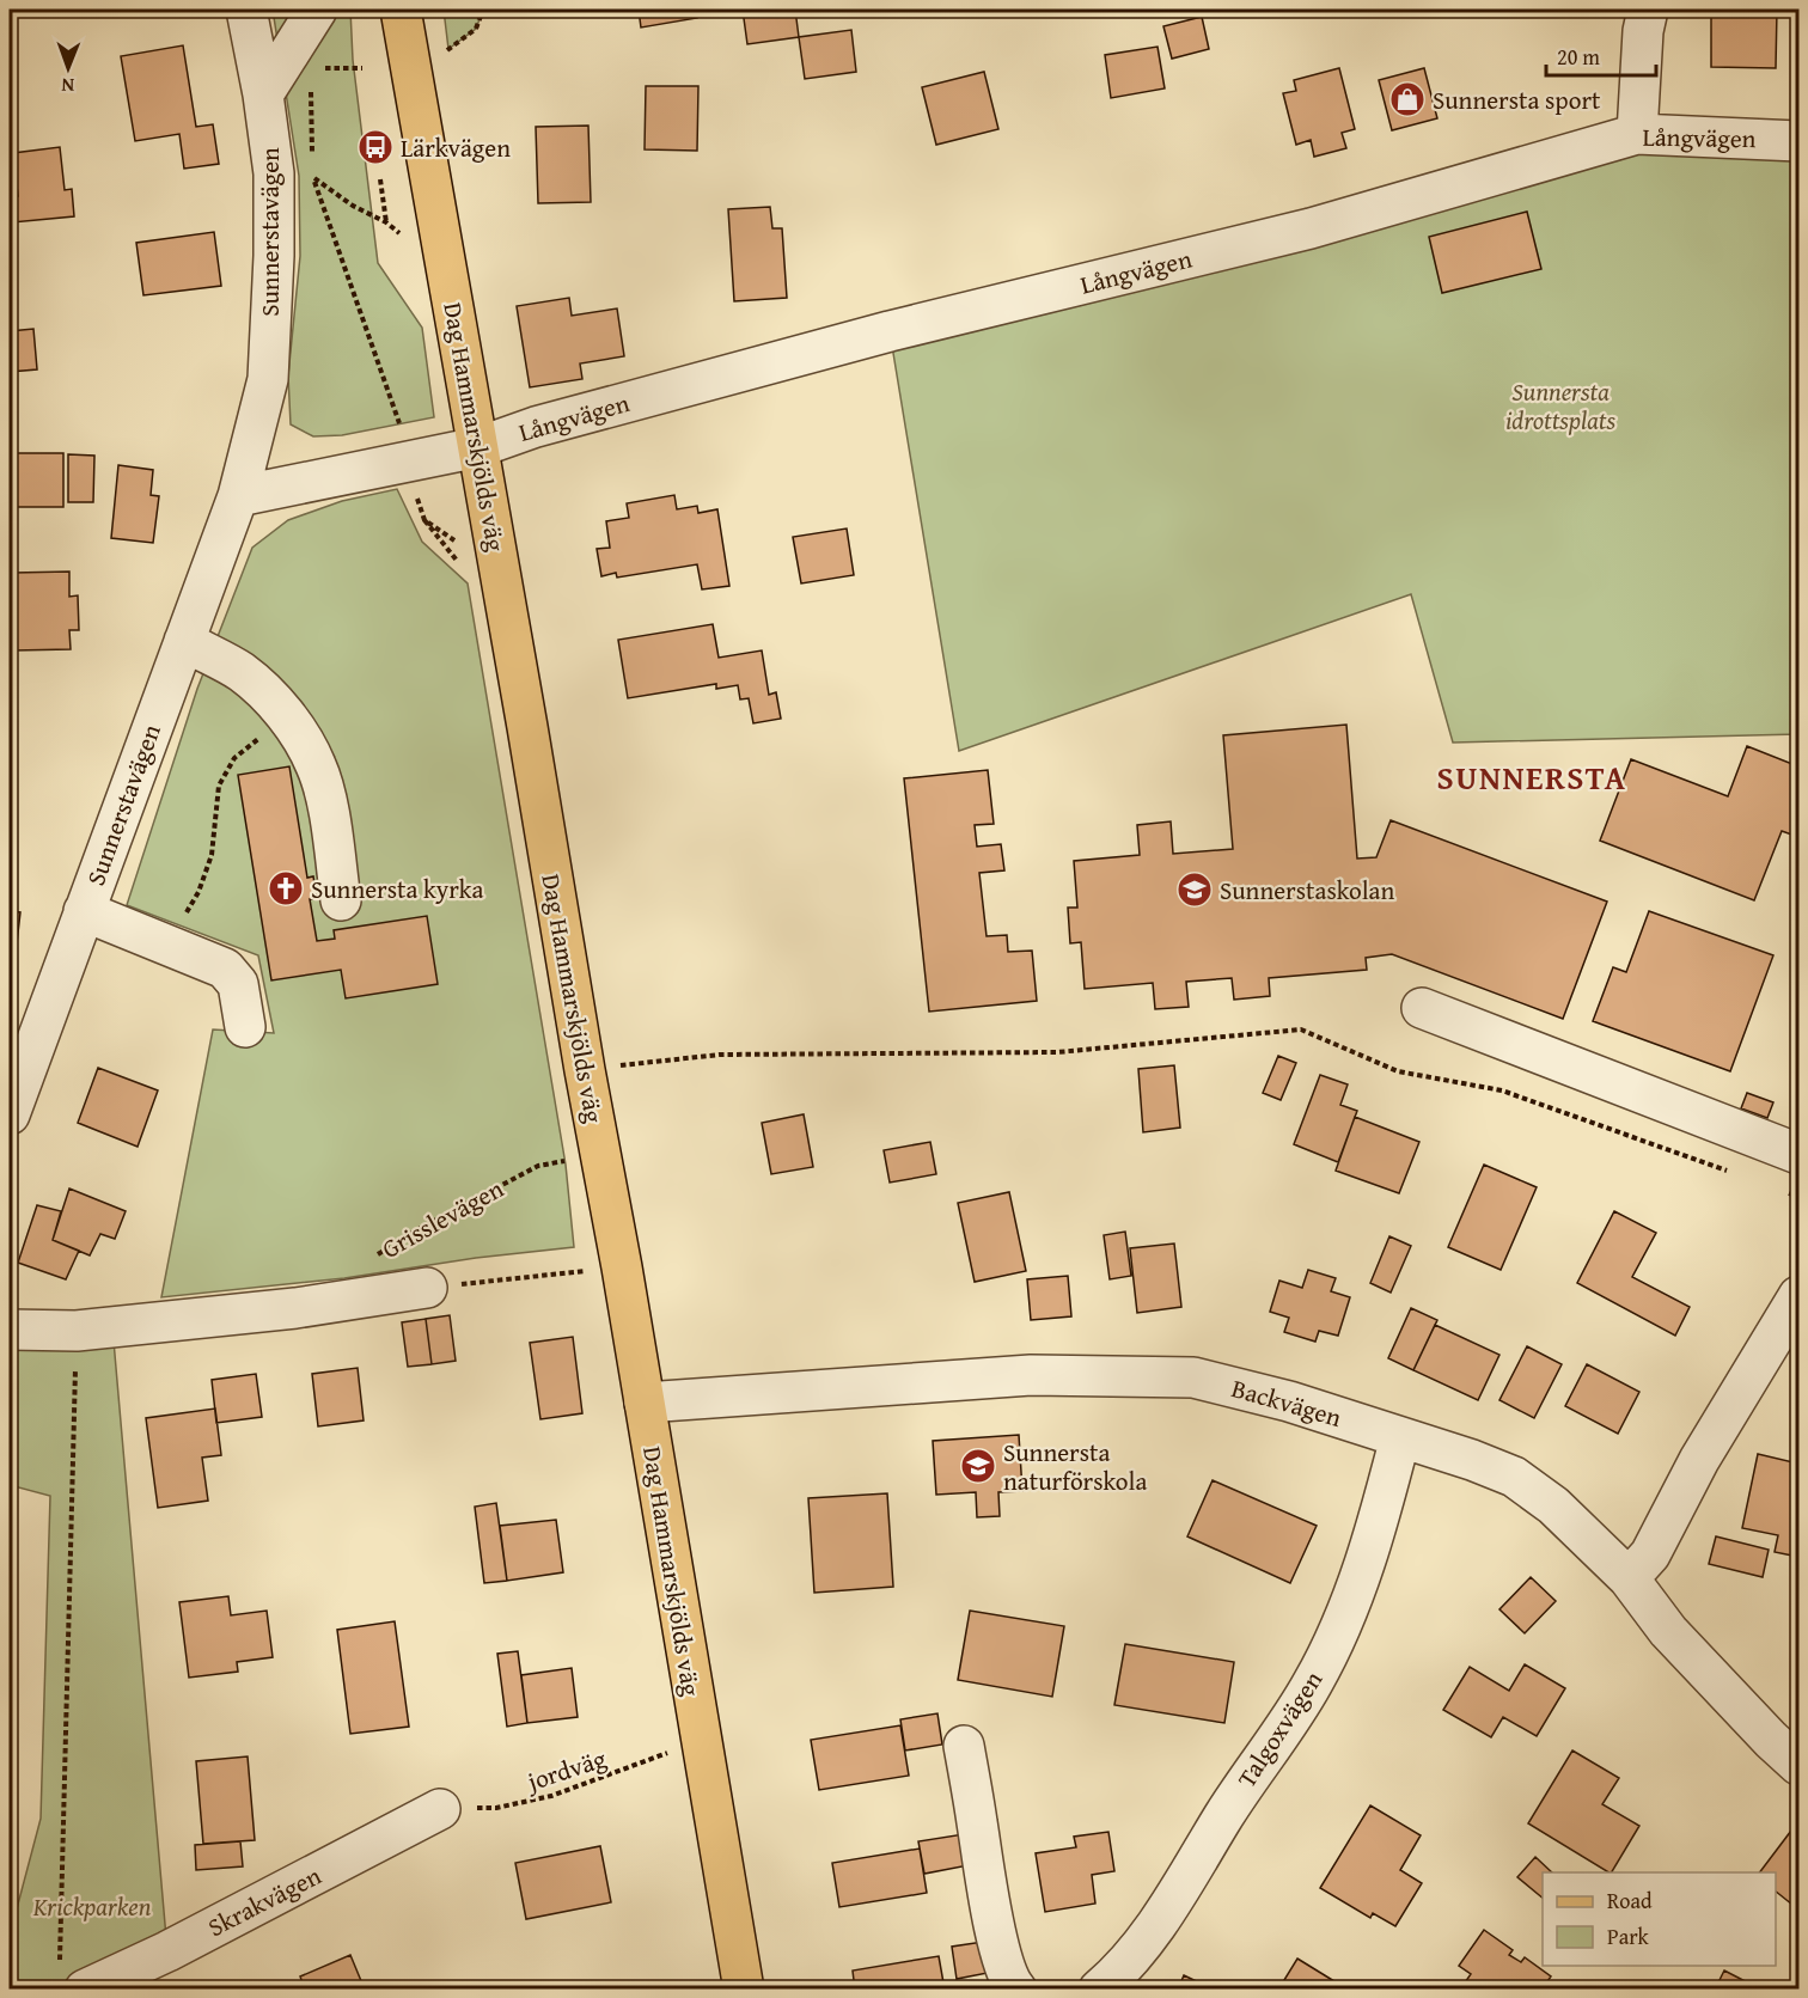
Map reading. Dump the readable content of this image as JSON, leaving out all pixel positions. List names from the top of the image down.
{
  "streets": {
    "main road": ["Dag Hammarskjölds väg"],
    "street": [
      "Långvägen",
      "Sunnerstavägen",
      "Grisslevägen",
      "Backvägen",
      "Talgoxvägen",
      "Skrakvägen"
    ],
    "path": ["jordväg"]
  },
  "crossings": [
    ["Långvägen", "Dag Hammarskjölds väg"],
    ["Dag Hammarskjölds väg", "Grisslevägen"],
    ["Dag Hammarskjölds väg", "Backvägen"],
    ["Dag Hammarskjölds väg", "jordväg"],
    ["Backvägen", "Talgoxvägen"],
    ["jordväg", "Skrakvägen"]
  ],
  "districts": ["SUNNERSTA"],
  "parks": ["Sunnersta idrottsplats", "Krickparken"],
  "places": {
    "shop": ["Sunnersta sport"],
    "bus stop": ["Lärkvägen"],
    "church": ["Sunnersta kyrka"],
    "school or university": ["Sunnerstaskolan", "Sunnersta naturförskola"]
  },
  "legend": ["Road", "Park"],
  "scale_bar": "20 m",
  "north": "bottom"
}
